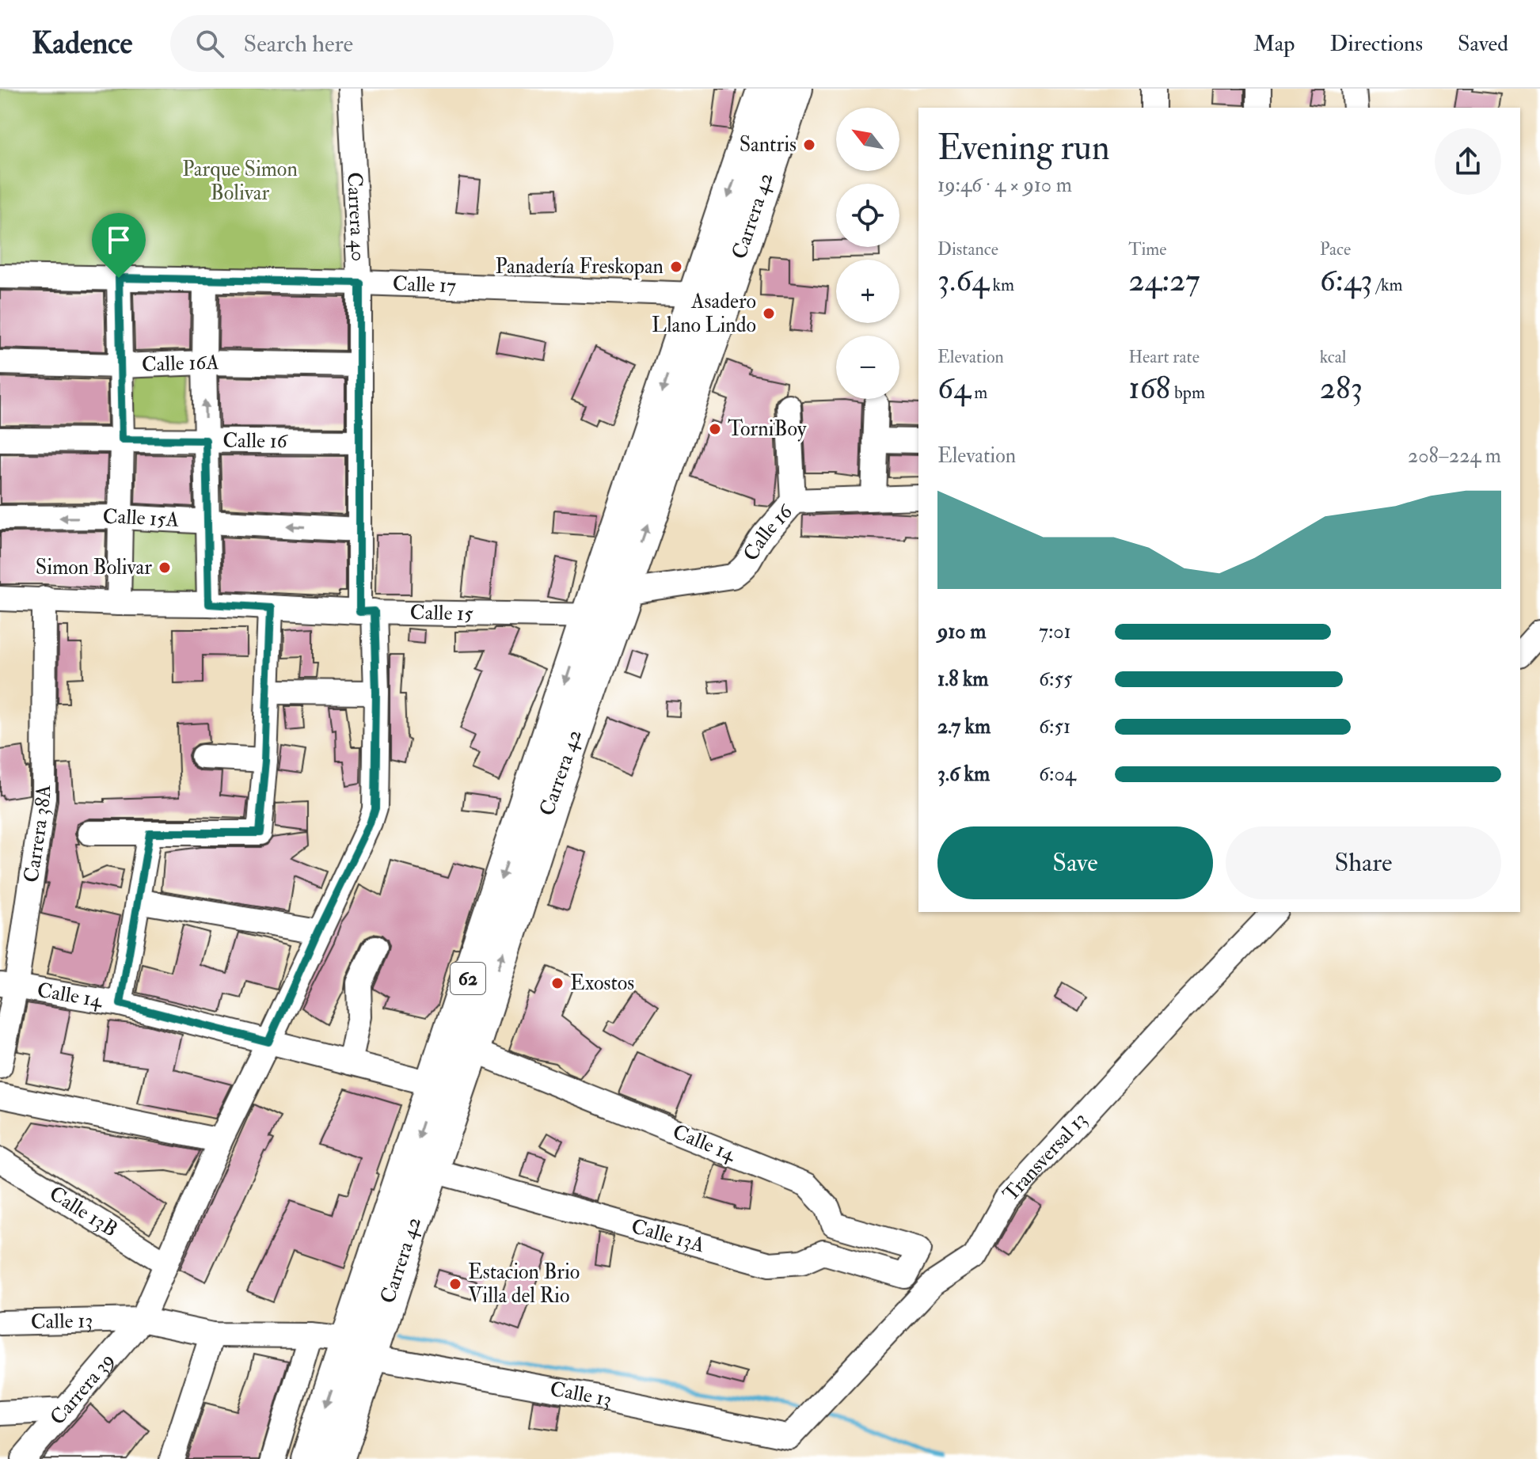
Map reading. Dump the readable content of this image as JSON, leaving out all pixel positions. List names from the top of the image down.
{
  "streets": {
    "highway": ["Carrera 42", "62"],
    "street": [
      "Carrera 40",
      "Calle 17",
      "Calle 16A",
      "Calle 16",
      "Calle 15A",
      "Calle 15",
      "Carrera 38A",
      "Calle 14",
      "Transversal 13",
      "Calle 13B",
      "Calle 13A",
      "Calle 13",
      "Carrera 39"
    ]
  },
  "crossings": [
    ["Carrera 42", "Calle 17"],
    ["Carrera 42", "Calle 16"],
    ["Carrera 42", "Calle 15"],
    ["Carrera 42", "Calle 14"],
    ["Carrera 42", "Calle 13A"],
    ["Carrera 42", "Calle 13"],
    ["Carrera 40", "Calle 17"],
    ["Carrera 40", "Calle 16A"],
    ["Carrera 40", "Calle 16"],
    ["Carrera 40", "Calle 15A"],
    ["Carrera 40", "Calle 15"],
    ["Carrera 40", "Carrera 39"],
    ["Calle 16", "Calle 15"],
    ["Calle 15", "Carrera 38A"],
    ["Carrera 38A", "Calle 14"],
    ["Calle 14", "Carrera 39"],
    ["Transversal 13", "Calle 13"],
    ["Calle 13B", "Carrera 39"],
    ["Calle 13", "Carrera 39"]
  ],
  "one_way": ["Calle 15A"],
  "parks": ["Parque Simon Bolivar"],
  "places": [
    "Santris",
    "Panadería Freskopan",
    "Asadero Llano Lindo",
    "TorniBoy",
    "Simon Bolivar",
    "Exostos",
    "Estacion Brio Villa del Rio"
  ],
  "north": "top left",
  "page": {
    "header": "Kadence",
    "search": "Search here",
    "nav": ["Map", "Directions", "Saved"],
    "map_buttons": ["+", "−"],
    "heading": ["Evening run", "19:46 · 4 × 910 m"],
    "stats": [
      ["Distance", "3.64 km"],
      ["Time", "24:27"],
      ["Pace", "6:43 /km"],
      ["Elevation", "64 m"],
      ["Heart rate", "168 bpm"],
      ["kcal", "283"]
    ],
    "chart": ["Elevation", "208–224 m"],
    "list": [
      {
        "name": "910 m",
        "note": "7:01"
      },
      {
        "name": "1.8 km",
        "note": "6:55"
      },
      {
        "name": "2.7 km",
        "note": "6:51"
      },
      {
        "name": "3.6 km",
        "note": "6:04"
      }
    ],
    "buttons": ["Save", "Share"]
  }
}
